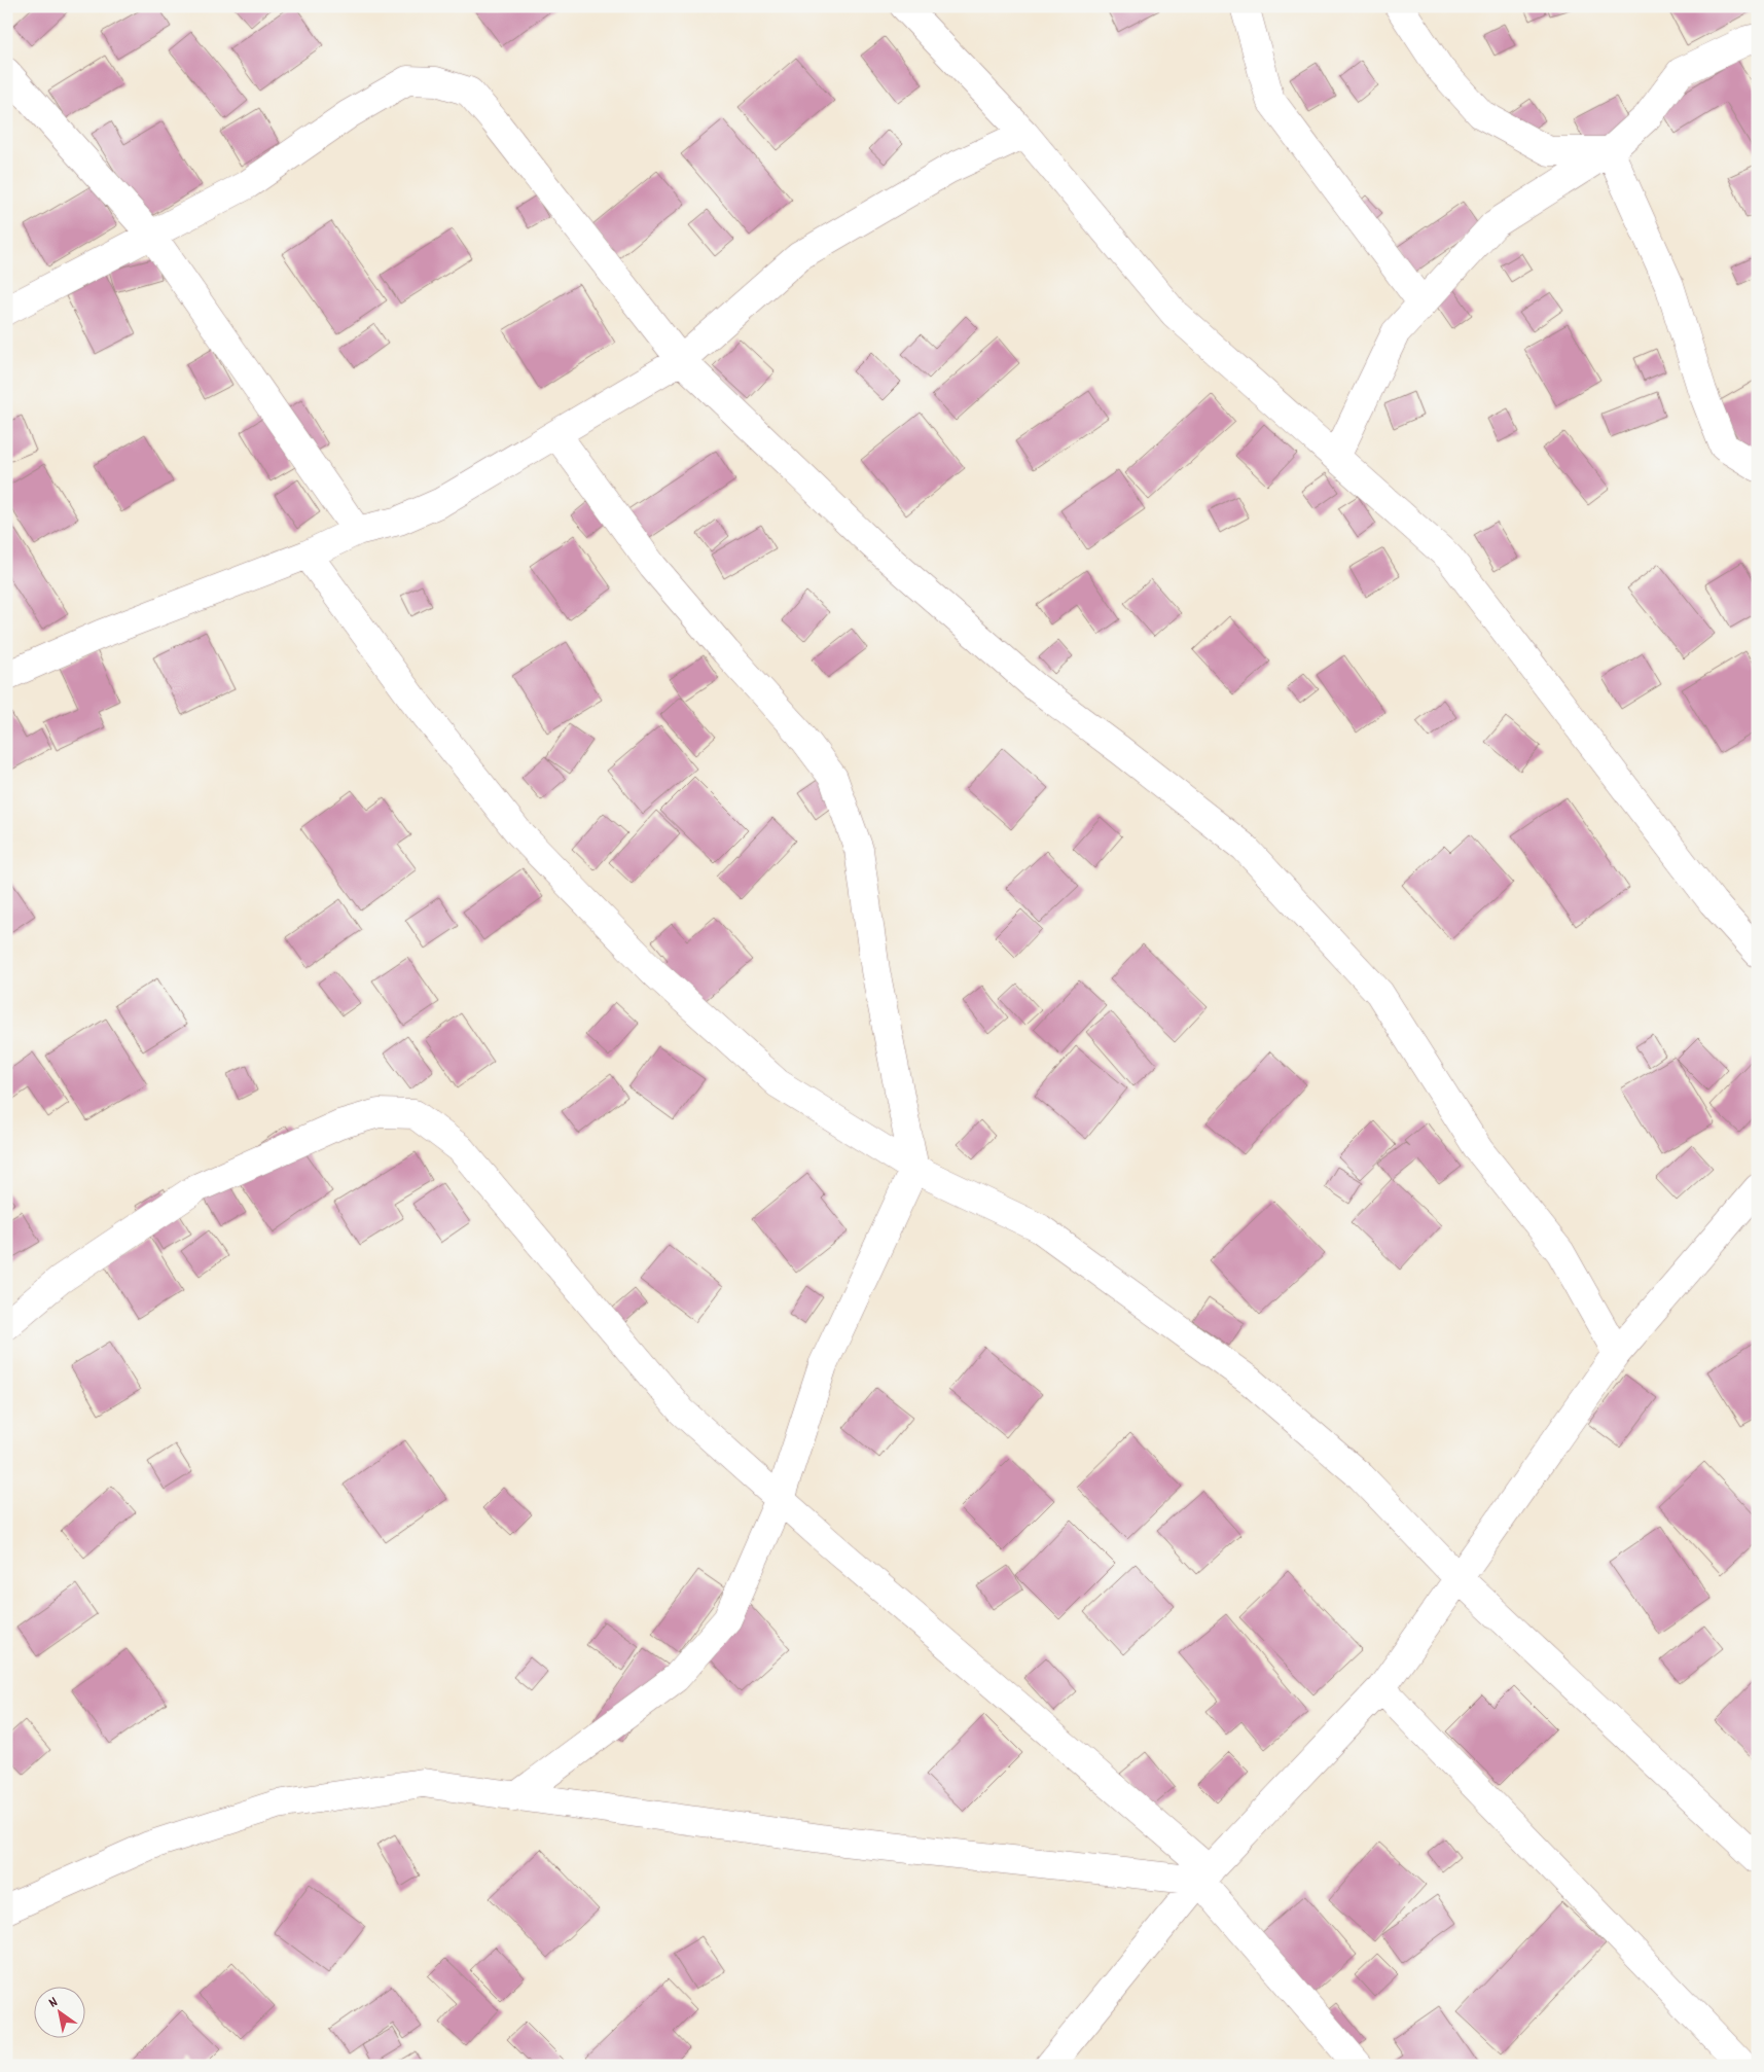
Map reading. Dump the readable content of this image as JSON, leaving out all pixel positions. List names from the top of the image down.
{
  "north": "top left"
}
